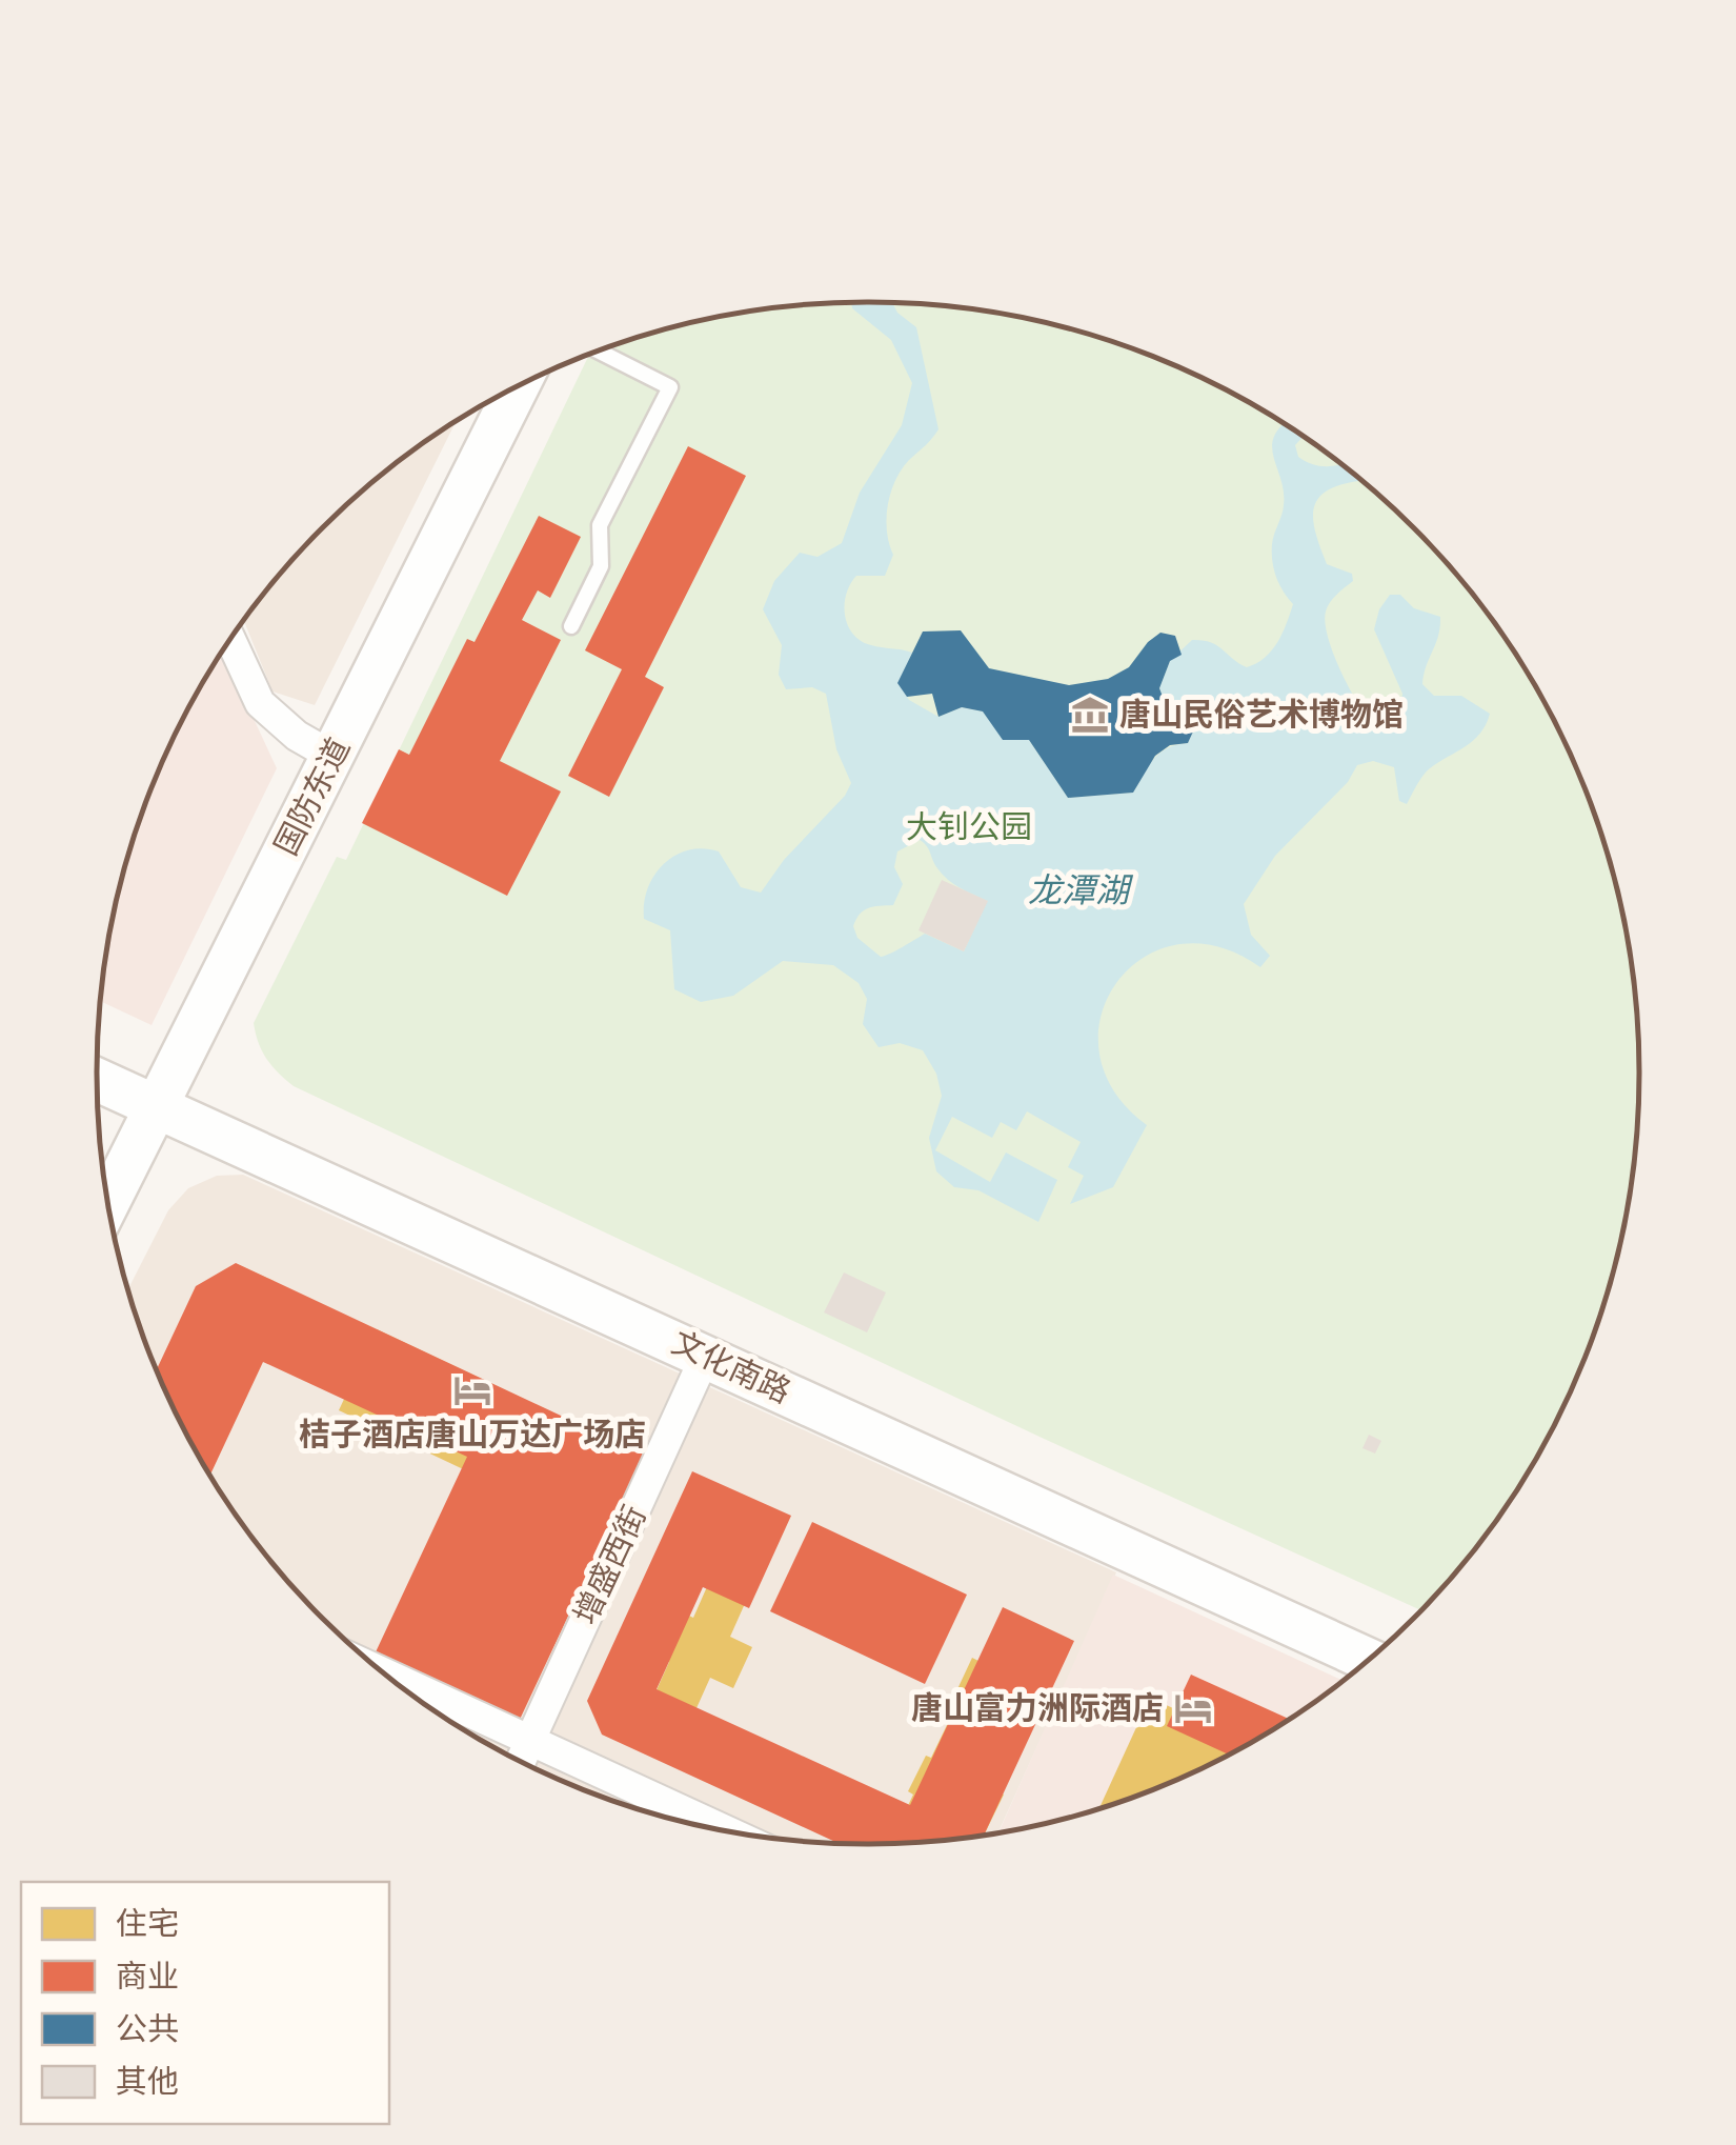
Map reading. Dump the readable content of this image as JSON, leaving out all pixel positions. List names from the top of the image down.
{
  "streets": {
    "street": ["国防东道", "文化南路", "增盛西街"]
  },
  "crossings": [
    ["国防东道", "文化南路"],
    ["文化南路", "增盛西街"]
  ],
  "water": ["龙潭湖"],
  "parks": ["大钊公园"],
  "places": {
    "museum": ["唐山民俗艺术博物馆"],
    "hotel": ["桔子酒店唐山万达广场店", "唐山富力洲际酒店"]
  },
  "legend": [
    "住宅",
    "商业",
    "公共",
    "其他"
  ]
}
